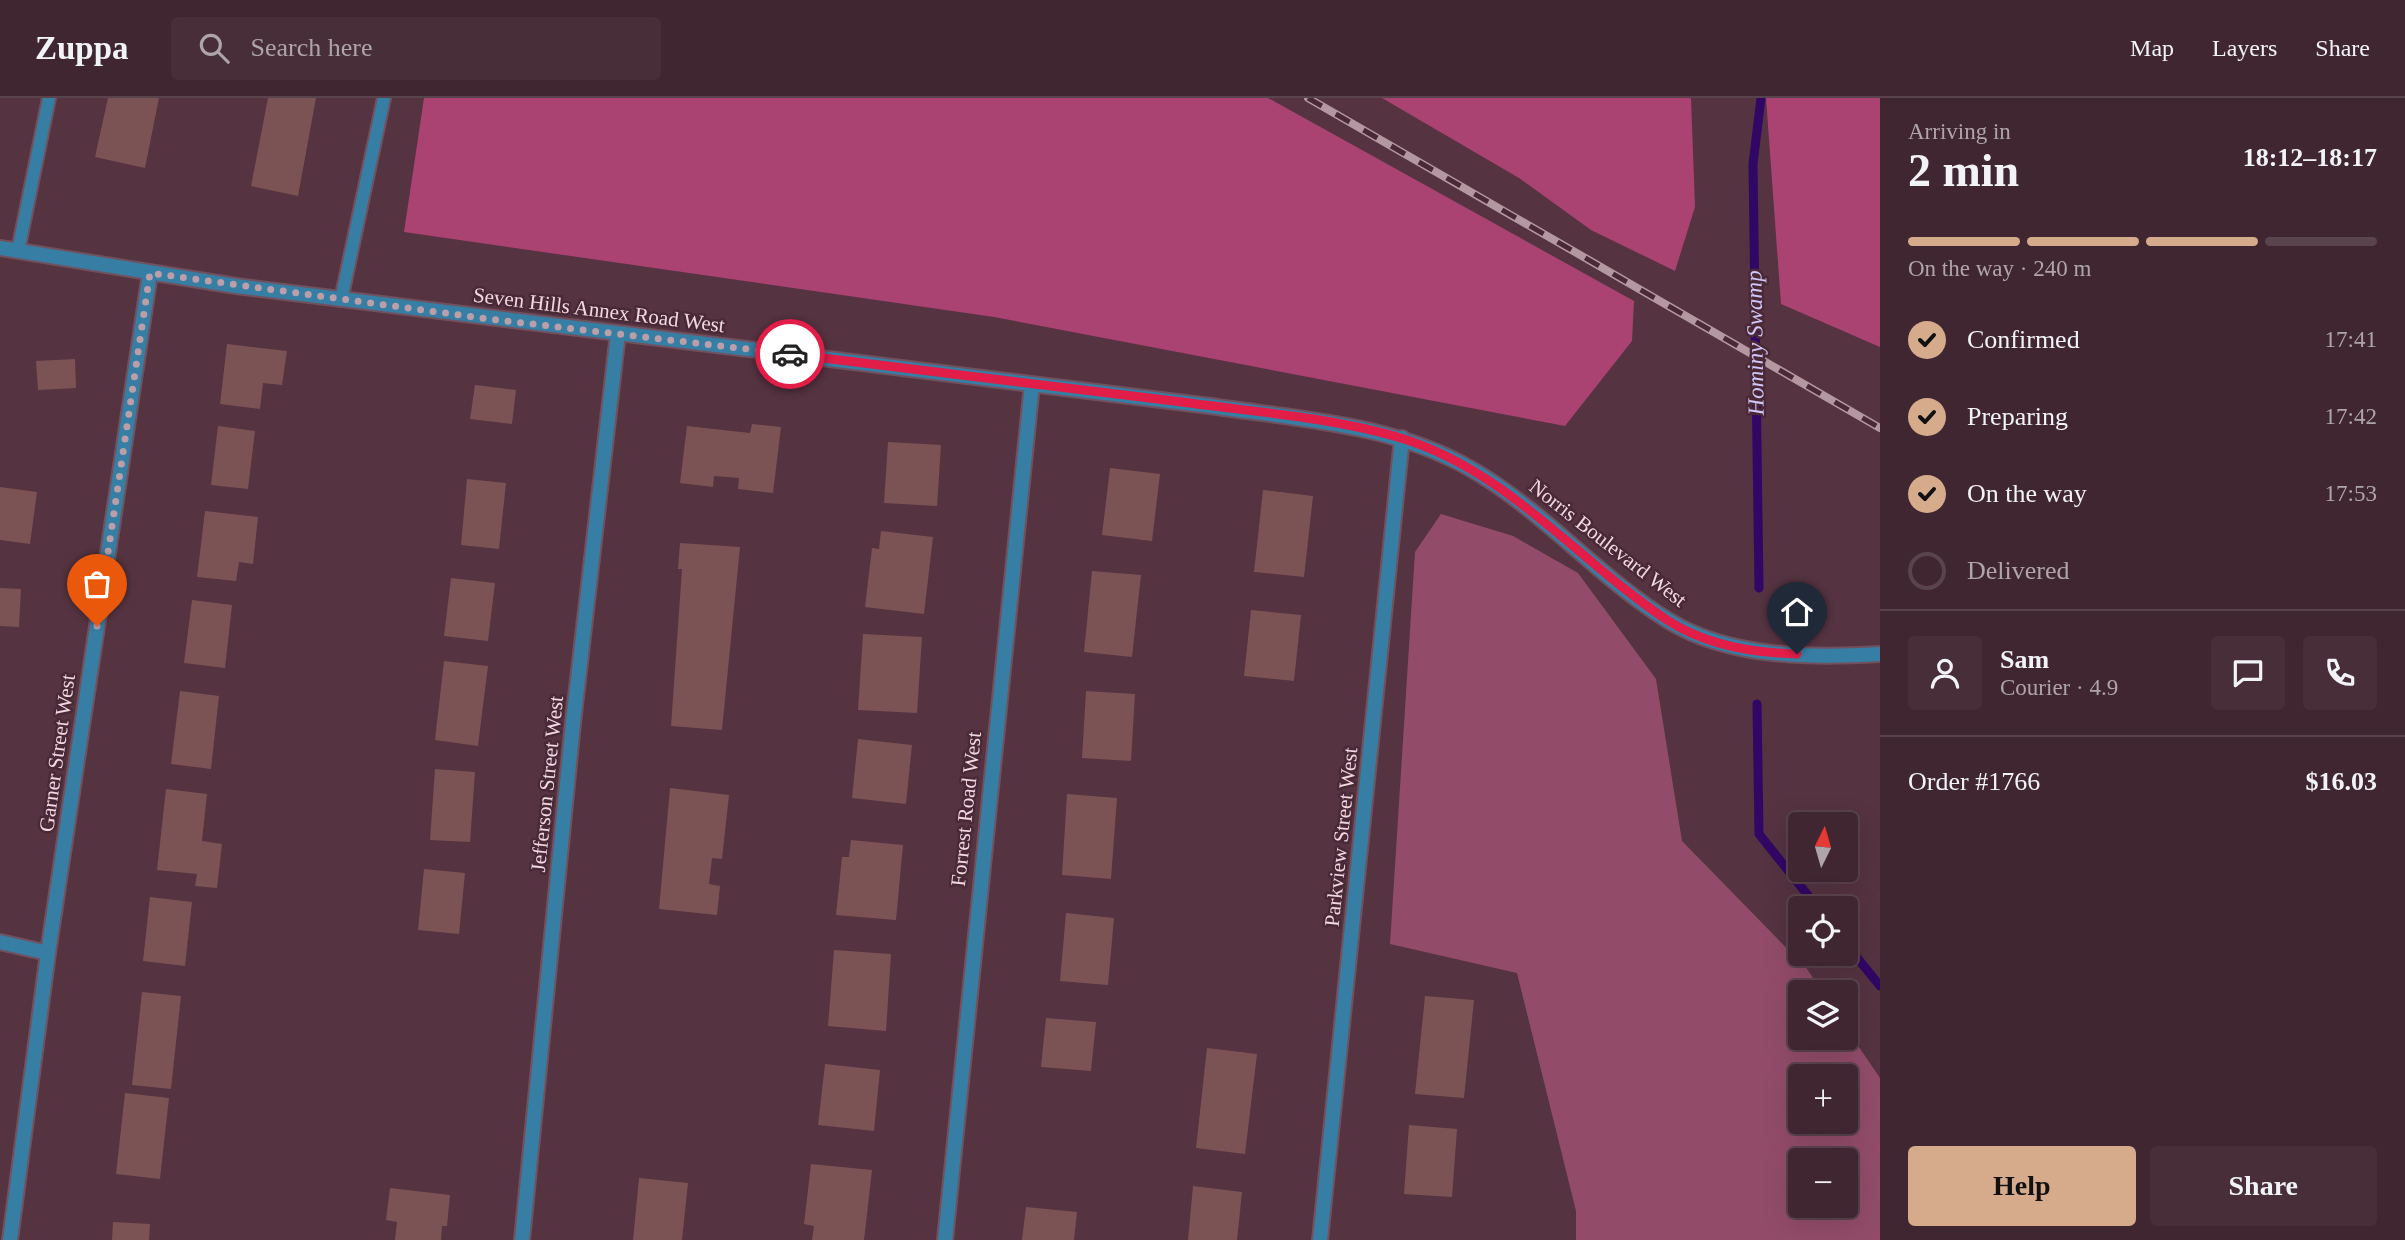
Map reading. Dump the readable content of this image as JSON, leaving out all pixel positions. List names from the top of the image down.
{
  "streets": {
    "street": [
      "Seven Hills Annex Road West",
      "Norris Boulevard West",
      "Garner Street West",
      "Jefferson Street West",
      "Forrest Road West",
      "Parkview Street West"
    ]
  },
  "crossings": [
    ["Seven Hills Annex Road West", "Norris Boulevard West"],
    ["Seven Hills Annex Road West", "Garner Street West"],
    ["Seven Hills Annex Road West", "Jefferson Street West"],
    ["Seven Hills Annex Road West", "Forrest Road West"],
    ["Seven Hills Annex Road West", "Parkview Street West"],
    ["Norris Boulevard West", "Parkview Street West"]
  ],
  "water": ["Hominy Swamp"],
  "north": "top",
  "page": {
    "header": "Zuppa",
    "search": "Search here",
    "nav": ["Map", "Layers", "Share"],
    "heading": ["2 min", "Arriving in", "18:12–18:17"],
    "panel": [
      "Sam",
      "Courier · 4.9",
      "Order #1766",
      "$16.03"
    ],
    "bar": "On the way · 240 m",
    "list": [
      ["Confirmed", "17:41"],
      ["Preparing", "17:42"],
      ["On the way", "17:53"],
      "Delivered"
    ],
    "map_buttons": ["+", "−"],
    "buttons": ["Help", "Share"]
  }
}
